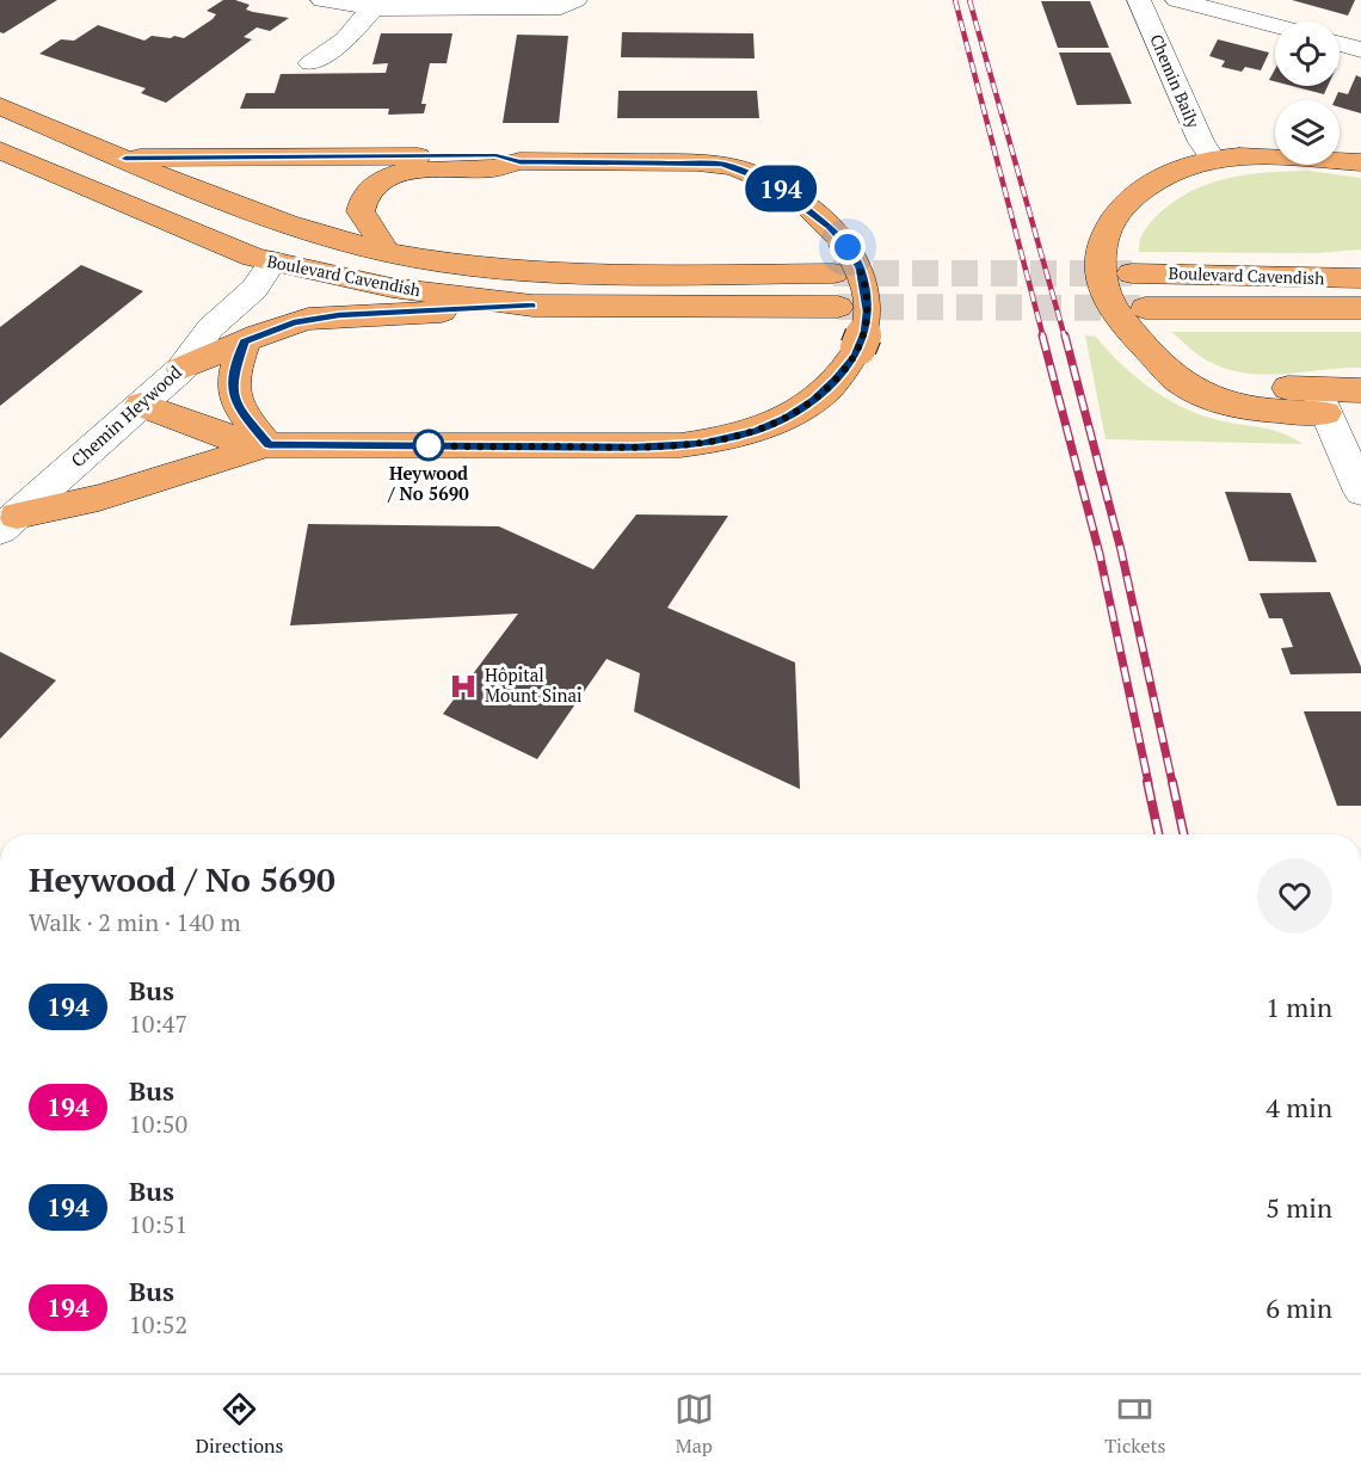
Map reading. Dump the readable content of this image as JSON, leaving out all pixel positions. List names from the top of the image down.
{
  "streets": {
    "main road": ["Boulevard Cavendish"],
    "street": ["Chemin Baily", "Chemin Heywood"]
  },
  "crossings": [
    ["Boulevard Cavendish", "Chemin Heywood"]
  ],
  "places": {
    "other": ["Heywood / No 5690"],
    "hospital": ["Hôpital Mount Sinai"]
  },
  "lines": ["bus line 194"],
  "page": {
    "on_map": "194",
    "heading": ["Heywood / No 5690", "Walk · 2 min · 140 m"],
    "list": [
      {
        "mark": "194",
        "name": "Bus",
        "note": "10:47",
        "value": "1 min"
      },
      {
        "mark": "194",
        "name": "Bus",
        "note": "10:50",
        "value": "4 min"
      },
      {
        "mark": "194",
        "name": "Bus",
        "note": "10:51",
        "value": "5 min"
      },
      {
        "mark": "194",
        "name": "Bus",
        "note": "10:52",
        "value": "6 min"
      }
    ],
    "tabs": ["Directions", "Map", "Tickets"]
  }
}
